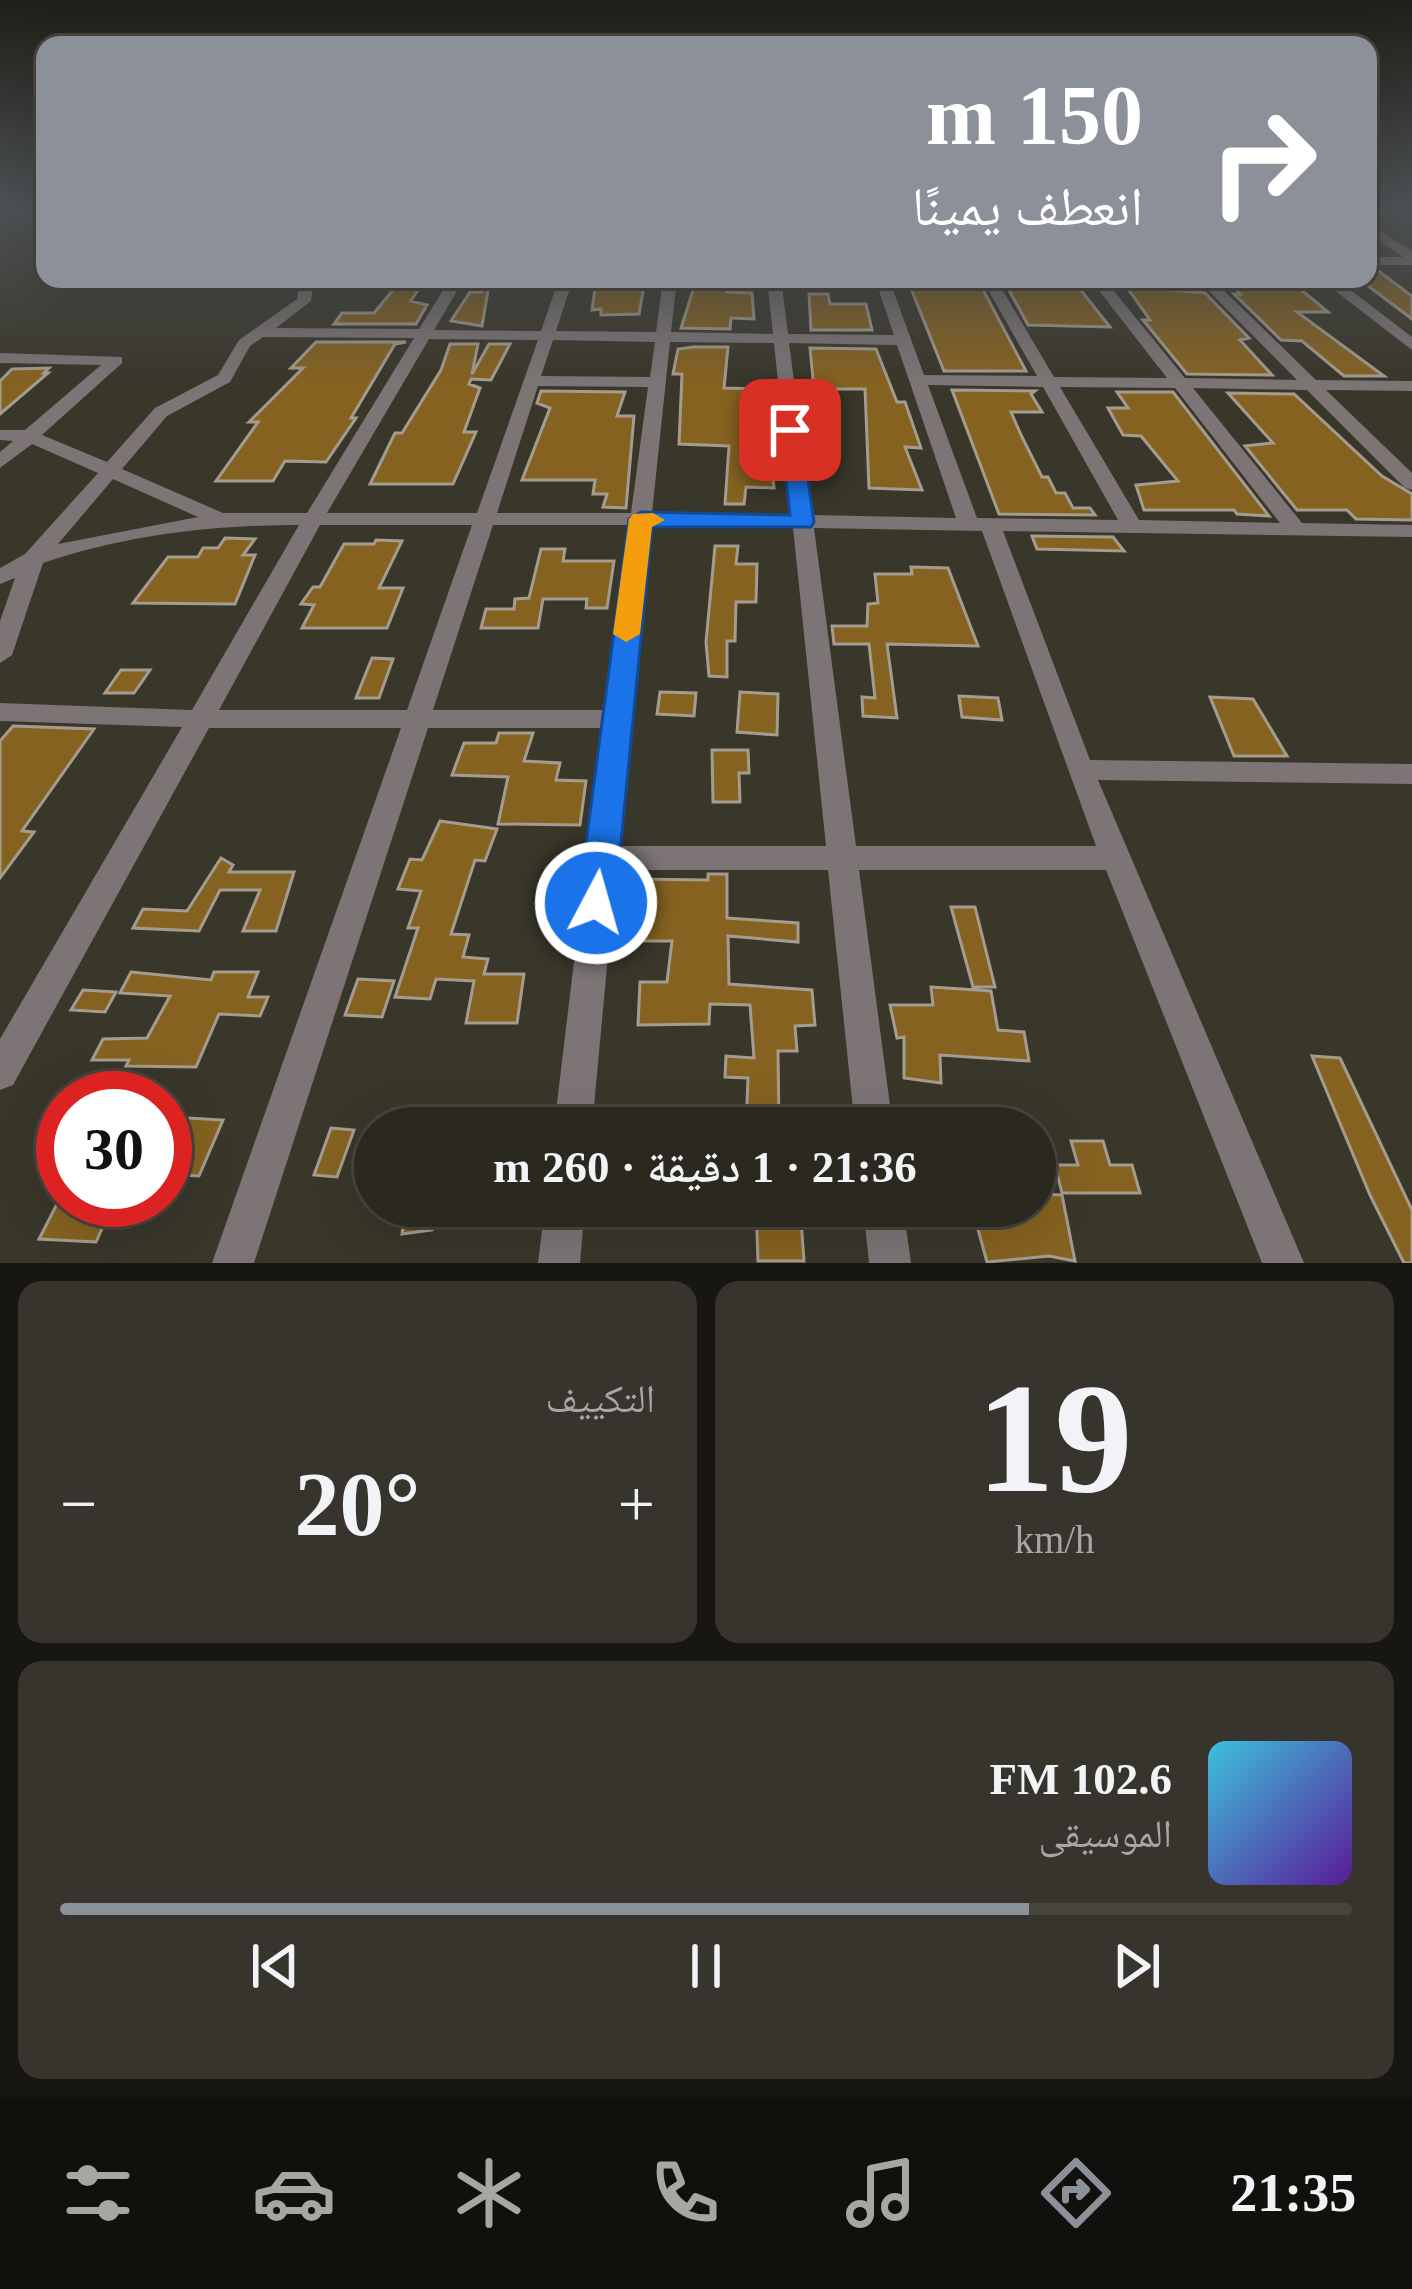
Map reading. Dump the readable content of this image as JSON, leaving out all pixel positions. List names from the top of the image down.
{
  "page": {
    "turn": ["150 m", "انعطف يمينًا"],
    "limit": "30",
    "trip": "21:36 · 1 دقيقة · 260 m",
    "tile": [
      ["19", "km/h"],
      "التكييف"
    ],
    "heat": ["−", "20°", "+"],
    "song": ["102.6 FM", "الموسيقى"],
    "tabs": "21:35"
  }
}
